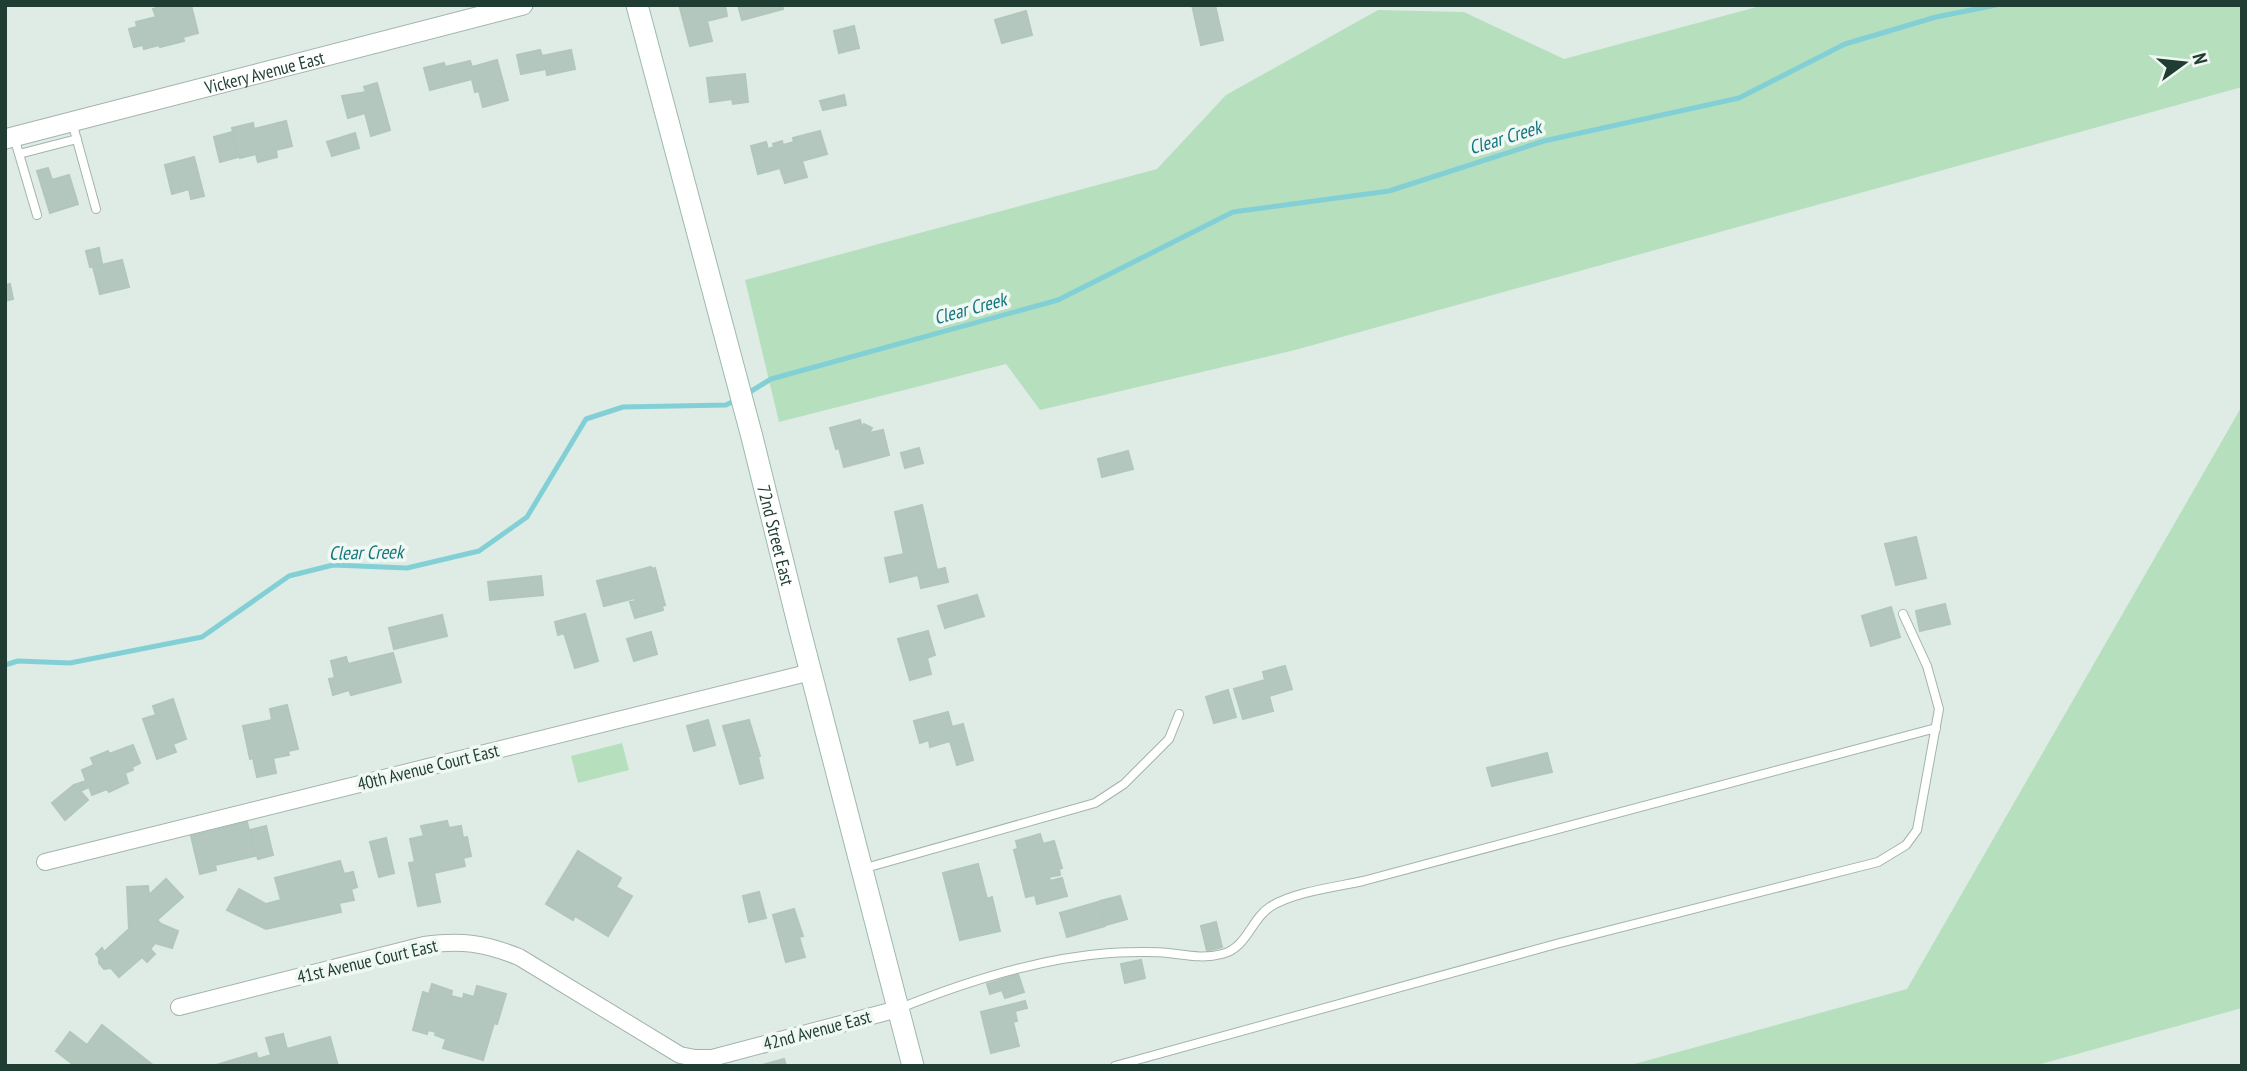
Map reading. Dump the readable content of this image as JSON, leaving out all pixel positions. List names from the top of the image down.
{
  "streets": {
    "main road": ["72nd Street East"],
    "street": [
      "Vickery Avenue East",
      "40th Avenue Court East",
      "41st Avenue Court East",
      "42nd Avenue East"
    ]
  },
  "crossings": [
    ["72nd Street East", "40th Avenue Court East"],
    ["72nd Street East", "42nd Avenue East"],
    ["41st Avenue Court East", "42nd Avenue East"]
  ],
  "water": ["Clear Creek"],
  "north": "right"
}
